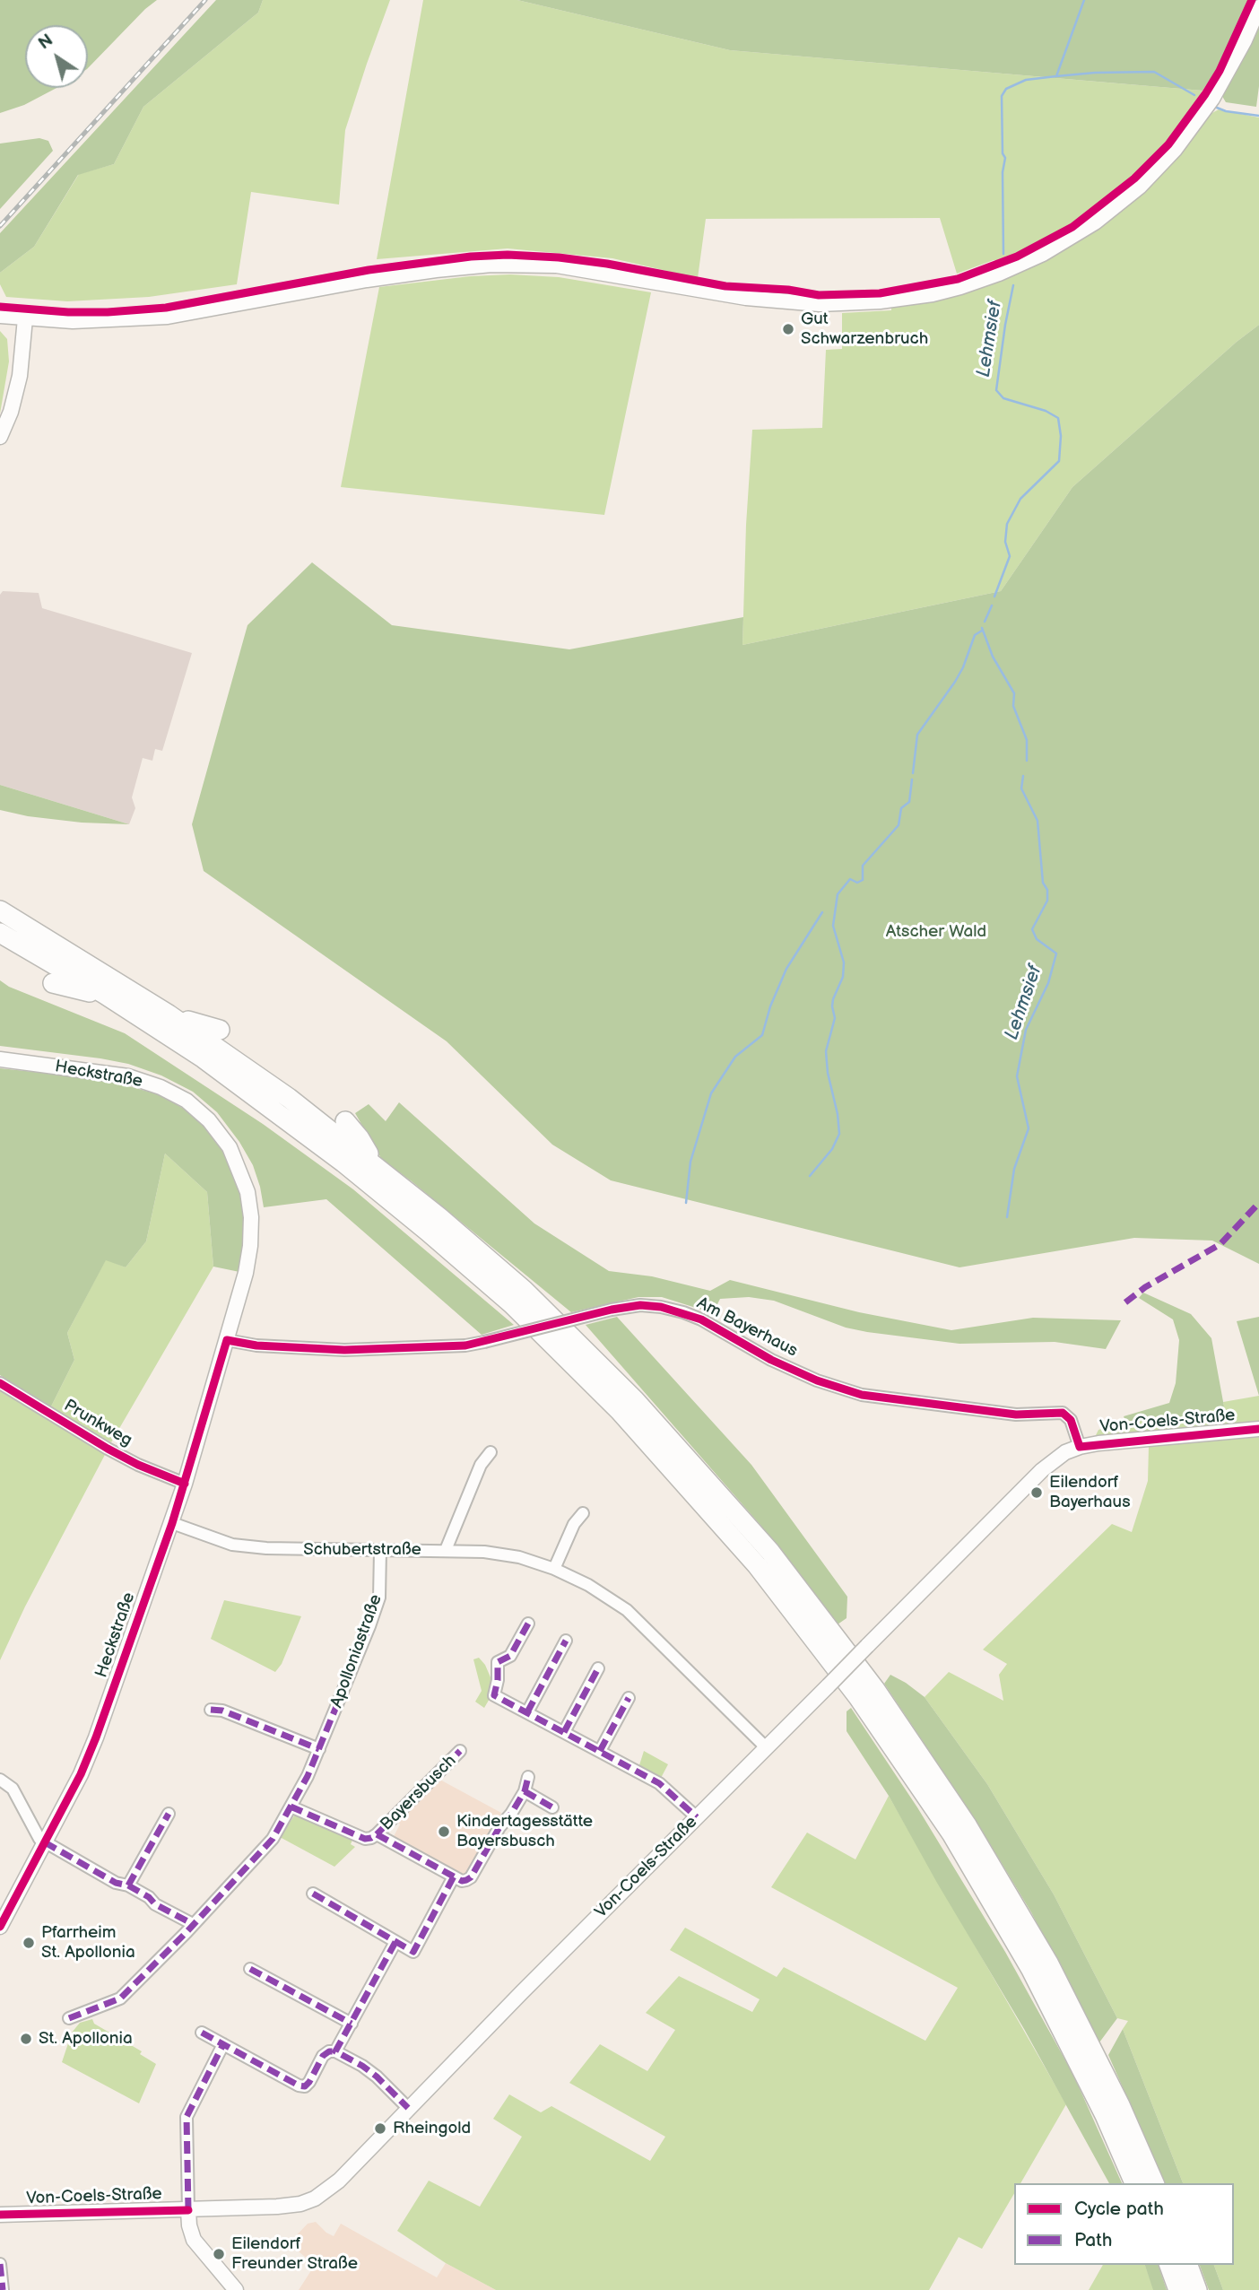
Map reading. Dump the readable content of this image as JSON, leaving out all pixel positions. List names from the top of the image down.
{
  "streets": {
    "main road": ["Heckstraße", "Von-Coels-Straße"],
    "street": [
      "Am Bayerhaus",
      "Prunkweg",
      "Schubertstraße",
      "Apolloniastraße",
      "Bayersbusch"
    ]
  },
  "crossings": [
    ["Heckstraße", "Am Bayerhaus"],
    ["Heckstraße", "Prunkweg"],
    ["Heckstraße", "Schubertstraße"],
    ["Am Bayerhaus", "Von-Coels-Straße"],
    ["Von-Coels-Straße", "Schubertstraße"],
    ["Schubertstraße", "Apolloniastraße"]
  ],
  "water": ["Lehmsief"],
  "parks": ["Atscher Wald"],
  "places": [
    "Gut Schwarzenbruch",
    "Eilendorf Bayerhaus",
    "Kindertagesstätte Bayersbusch",
    "Pfarrheim St. Apollonia",
    "St. Apollonia",
    "Rheingold",
    "Eilendorf Freunder Straße"
  ],
  "legend": ["Cycle path", "Path"],
  "north": "top left"
}
